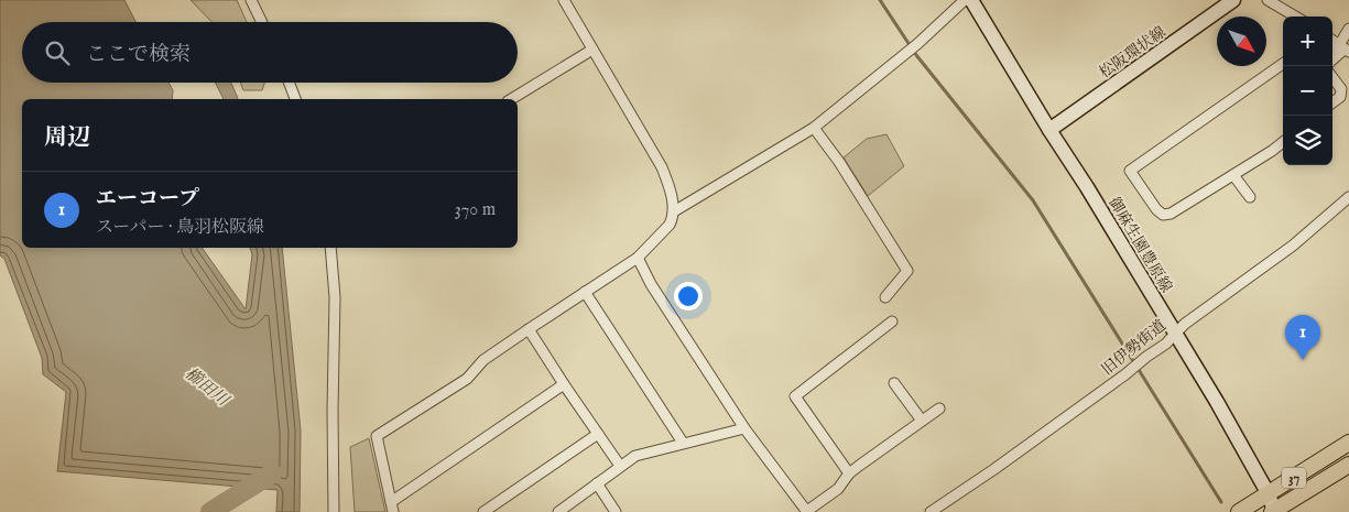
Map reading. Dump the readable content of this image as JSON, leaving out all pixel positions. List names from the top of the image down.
{
  "streets": {
    "main road": ["松阪環状線", "御麻生園豊原線", "37"],
    "street": ["旧伊勢街道"]
  },
  "crossings": [
    ["松阪環状線", "御麻生園豊原線"],
    ["御麻生園豊原線", "旧伊勢街道"],
    ["御麻生園豊原線", "37"]
  ],
  "water": ["櫛田川"],
  "north": "bottom right",
  "page": {
    "map_buttons": ["+", "−"],
    "search": "ここで検索",
    "heading": "周辺",
    "list": [
      {
        "mark": "1",
        "name": "エーコープ",
        "note": "スーパー · 鳥羽松阪線",
        "value": "370 m"
      }
    ],
    "pins": "1"
  }
}
